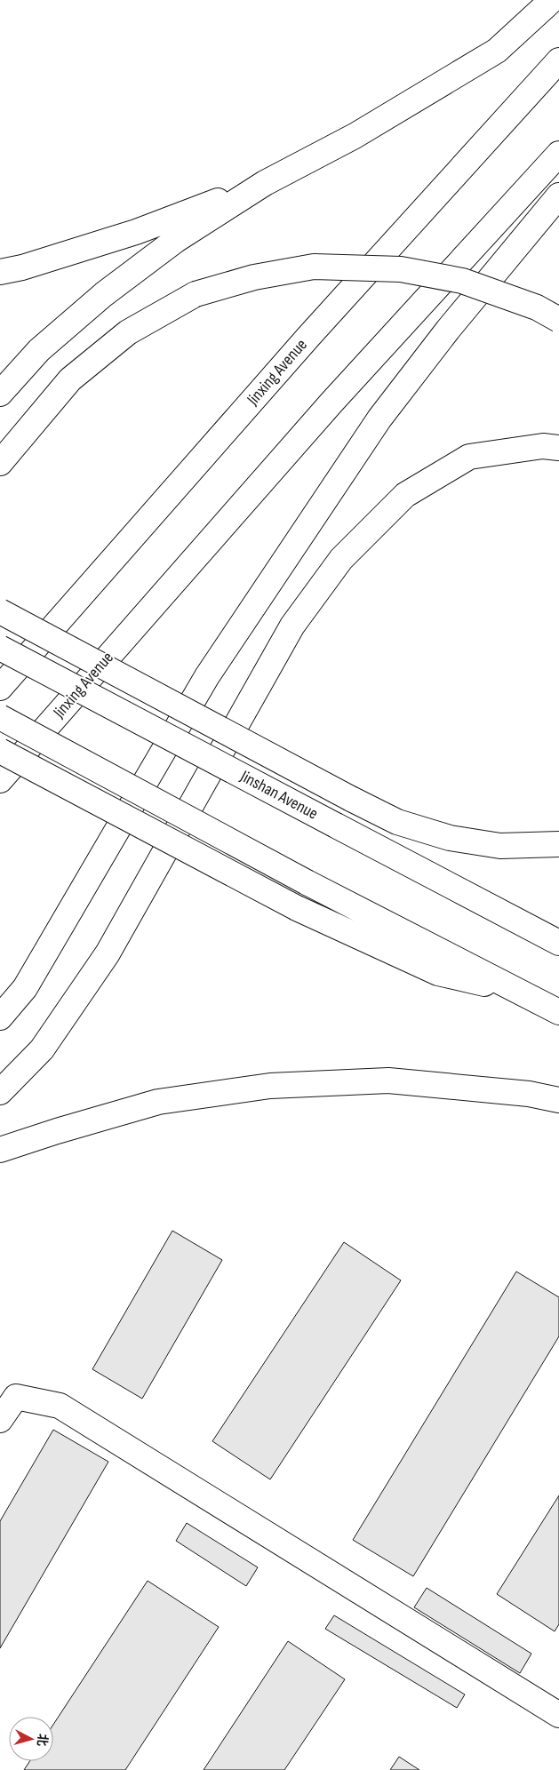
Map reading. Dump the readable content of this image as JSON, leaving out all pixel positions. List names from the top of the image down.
{
  "streets": {
    "main road": ["Jinxing Avenue", "Jinshan Avenue"]
  },
  "north": "right"
}
